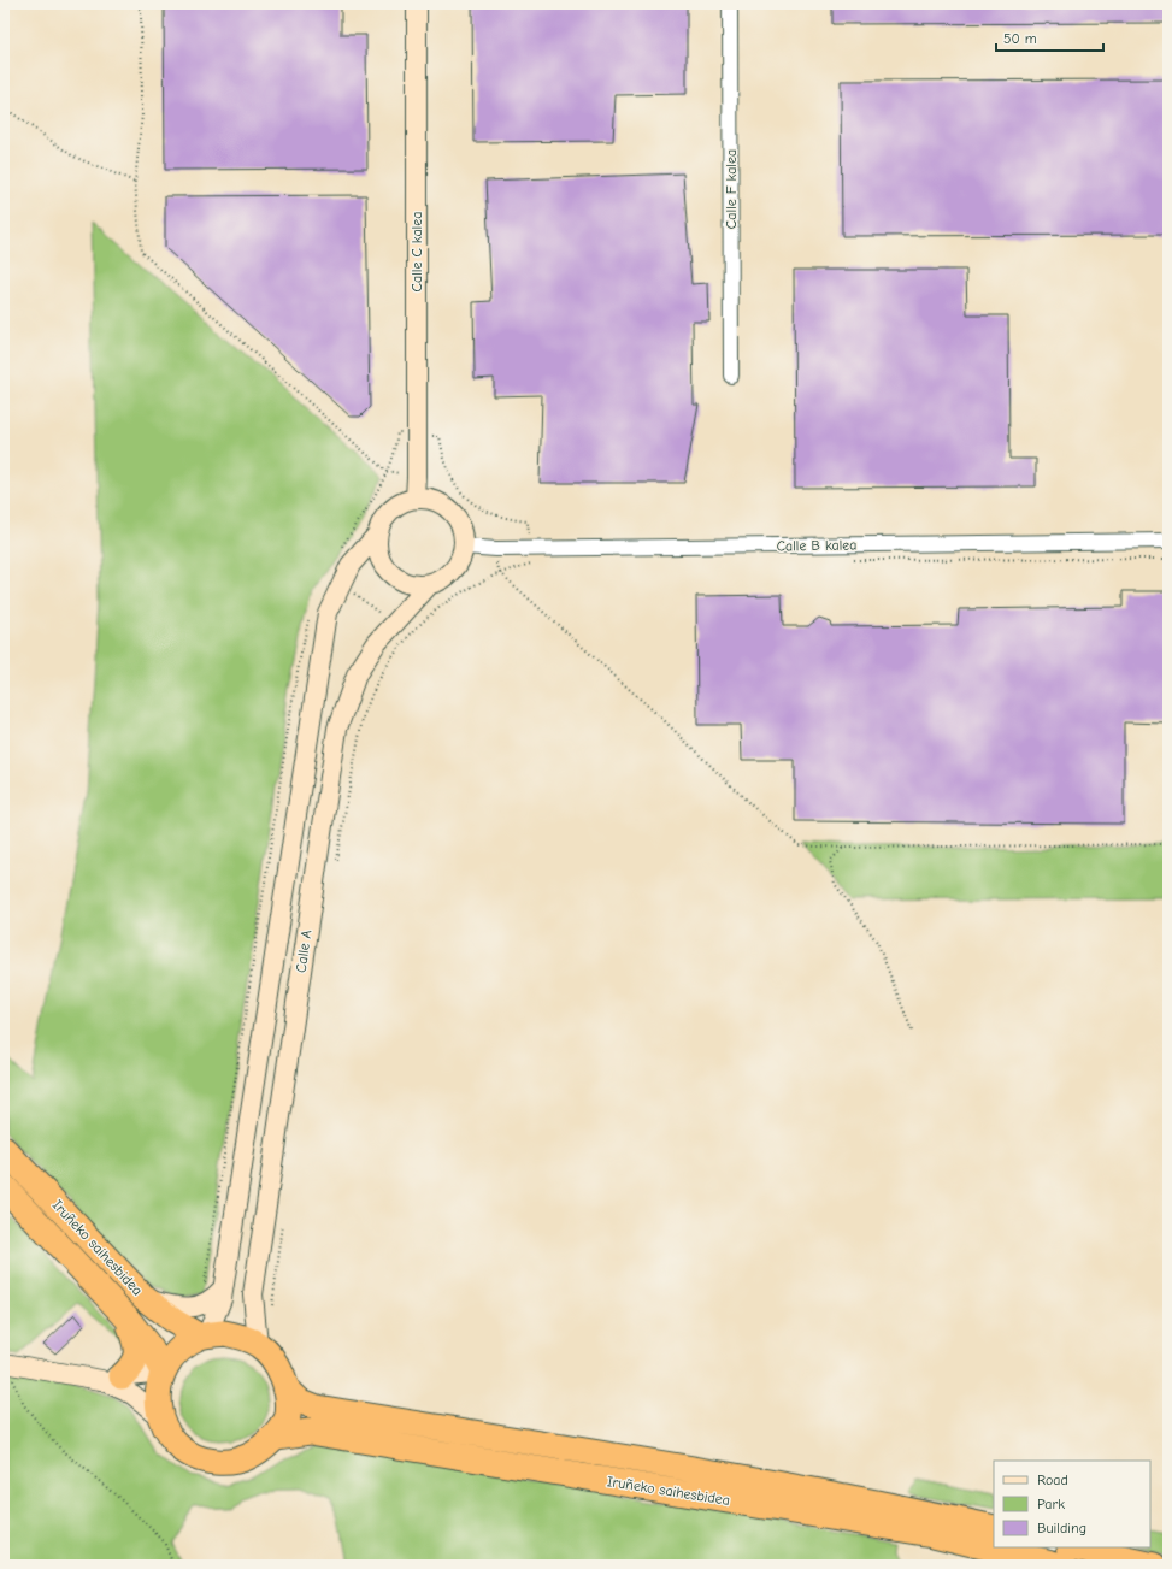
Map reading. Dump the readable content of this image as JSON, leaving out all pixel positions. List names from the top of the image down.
{
  "streets": {
    "highway": ["Iruñeko saihesbidea"],
    "street": [
      "Calle F kalea",
      "Calle C kalea",
      "Calle B kalea",
      "Calle A"
    ]
  },
  "crossings": [
    ["Calle C kalea", "Calle B kalea"],
    ["Calle C kalea", "Calle A"],
    ["Calle B kalea", "Calle A"],
    ["Calle A", "Iruñeko saihesbidea"]
  ],
  "legend": ["Road", "Park", "Building"],
  "scale_bar": "50 m"
}
